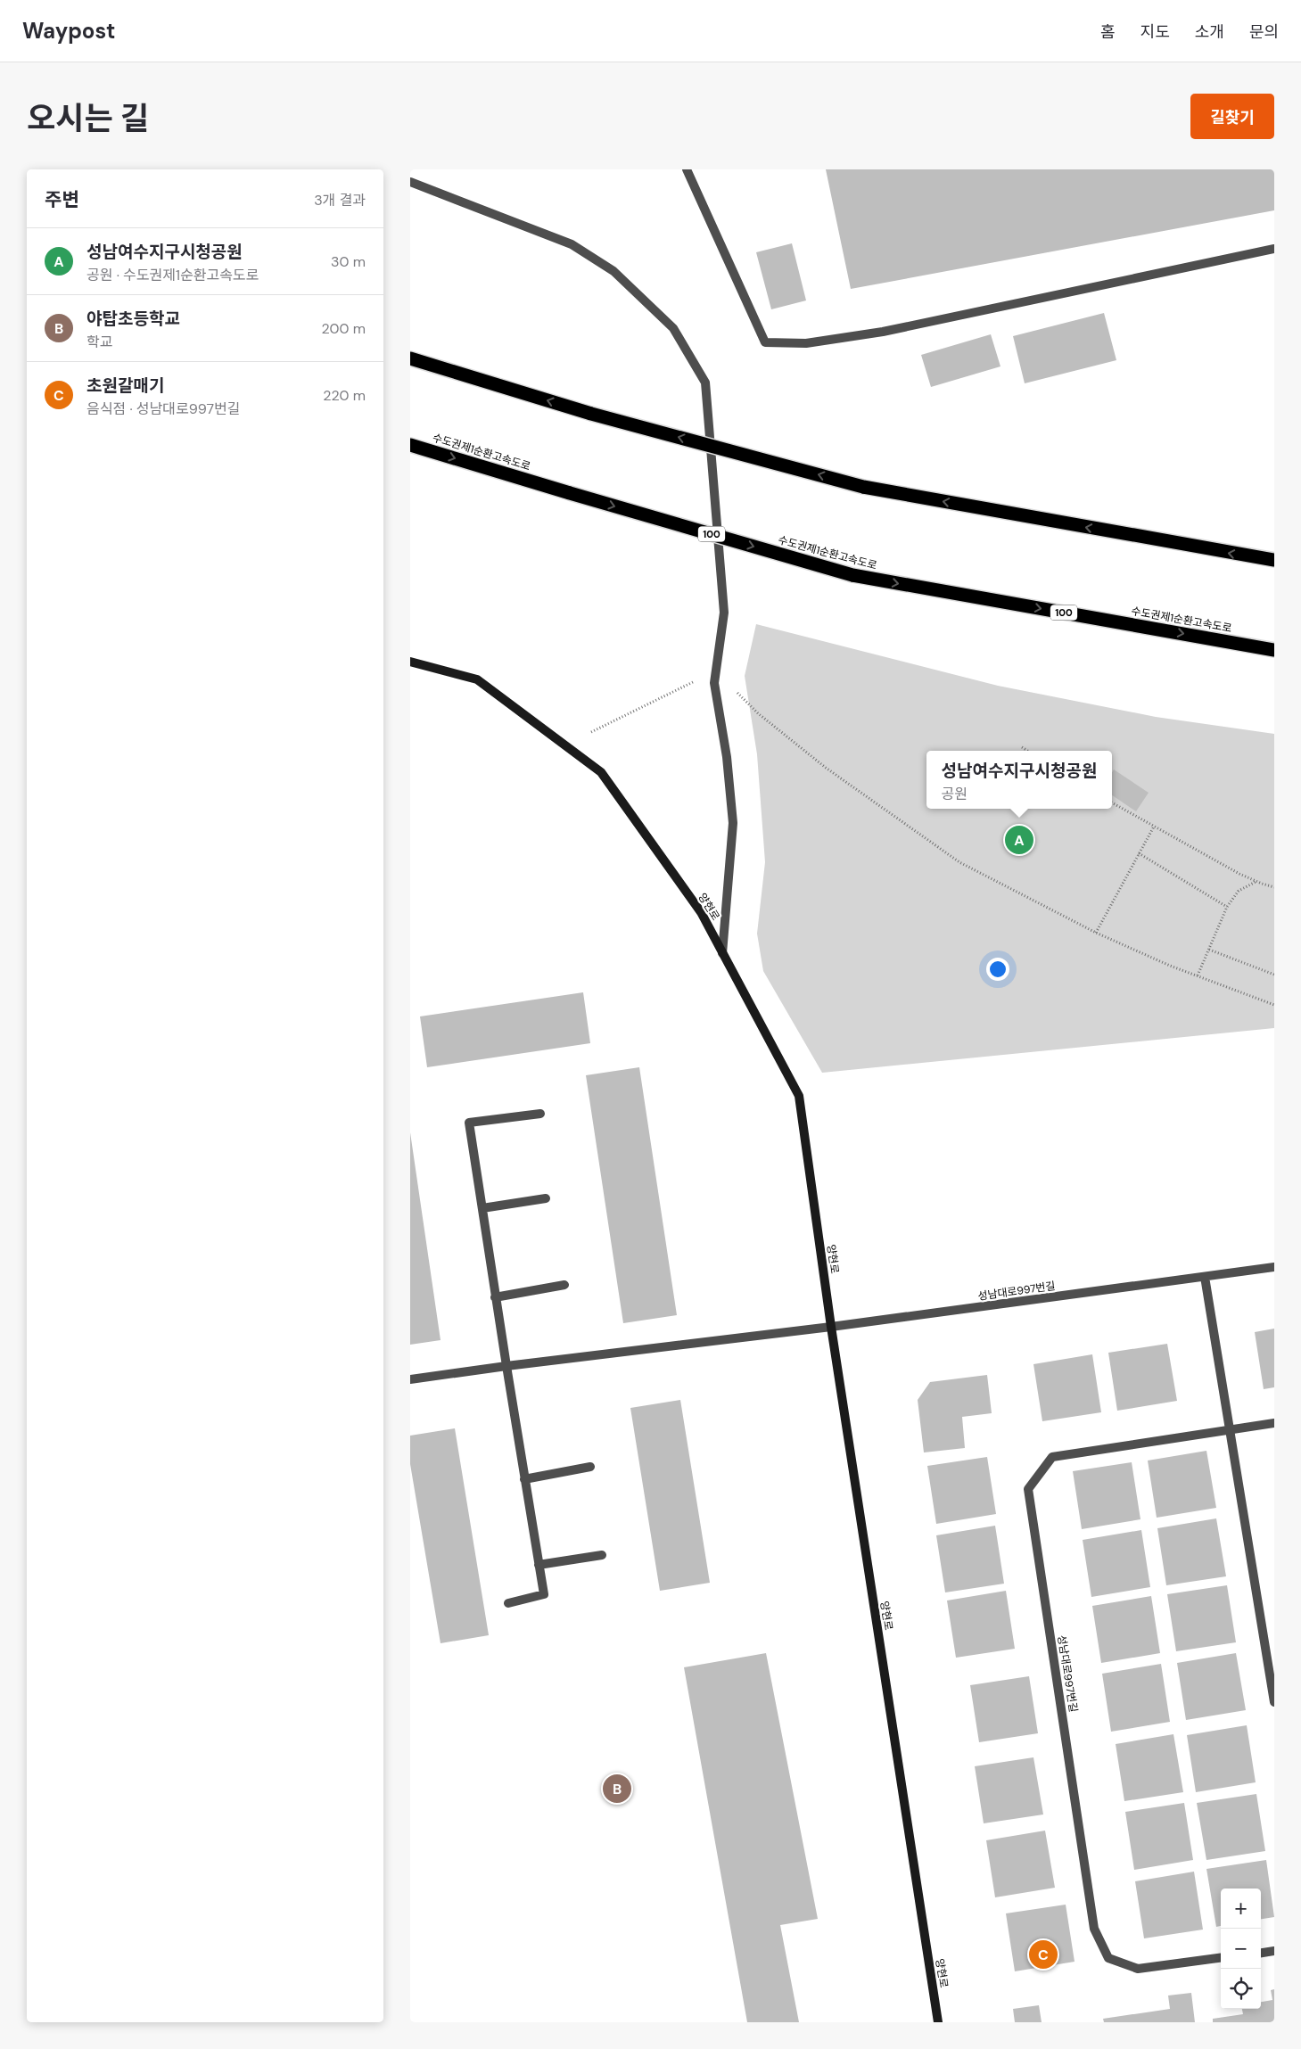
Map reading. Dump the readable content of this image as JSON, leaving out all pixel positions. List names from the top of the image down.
{
  "streets": {
    "highway": ["수도권제1순환고속도로", "100"],
    "main road": ["양현로"],
    "street": ["성남대로997번길"]
  },
  "crossings": [
    ["양현로", "성남대로997번길"]
  ],
  "page": {
    "header": "Waypost",
    "nav": [
      "홈",
      "지도",
      "소개",
      "문의"
    ],
    "title": "오시는 길",
    "buttons": "길찾기",
    "heading": ["주변", "3개 결과"],
    "list": [
      {
        "mark": "A",
        "name": "성남여수지구시청공원",
        "note": "공원 · 수도권제1순환고속도로",
        "value": "30 m"
      },
      {
        "mark": "B",
        "name": "야탑초등학교",
        "note": "학교",
        "value": "200 m"
      },
      {
        "mark": "C",
        "name": "초원갈매기",
        "note": "음식점 · 성남대로997번길",
        "value": "220 m"
      }
    ],
    "popup": ["성남여수지구시청공원", "공원"],
    "pins": ["A", "B", "C"],
    "map_buttons": ["+", "−"]
  }
}
